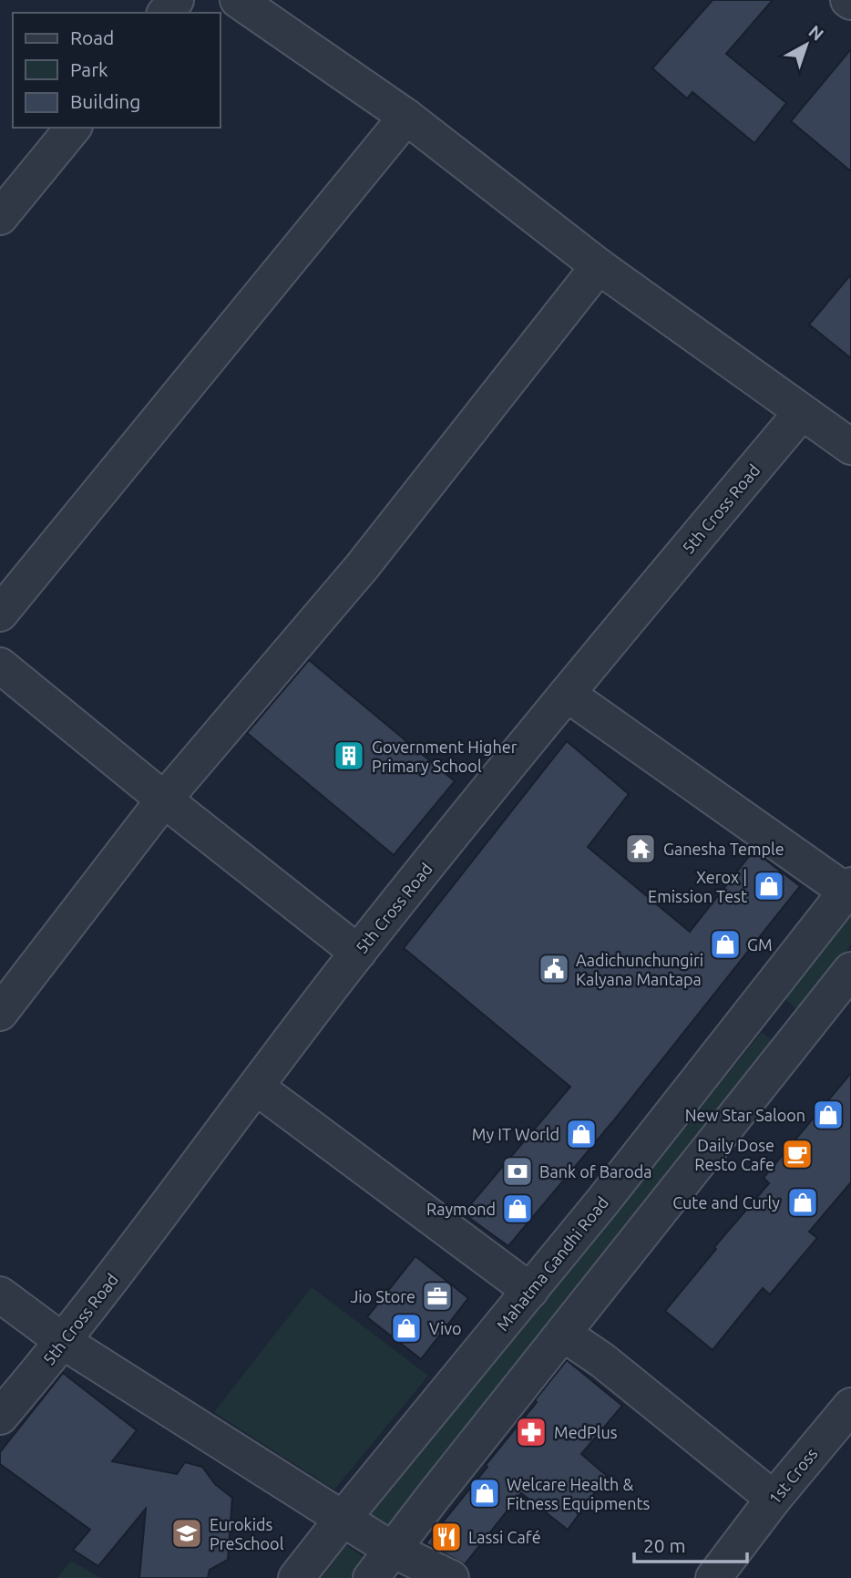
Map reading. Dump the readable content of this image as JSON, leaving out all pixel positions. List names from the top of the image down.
{
  "streets": {
    "street": ["5th Cross Road", "Mahatma Gandhi Road", "1st Cross"]
  },
  "places": {
    "building": ["Government Higher Primary School"],
    "temple": ["Ganesha Temple"],
    "shop": [
      "Xerox | Emission Test",
      "GM",
      "New Star Saloon",
      "My IT World",
      "Cute and Curly",
      "Raymond",
      "Vivo",
      "Welcare Health & Fitness Equipments"
    ],
    "public building": ["Aadichunchungiri Kalyana Mantapa"],
    "cafe": ["Daily Dose Resto Cafe"],
    "bank": ["Bank of Baroda"],
    "office": ["Jio Store"],
    "pharmacy": ["MedPlus"],
    "school or university": ["Eurokids PreSchool"],
    "restaurant": ["Lassi Café"]
  },
  "legend": ["Road", "Park", "Building"],
  "scale_bar": "20 m",
  "north": "top right"
}
